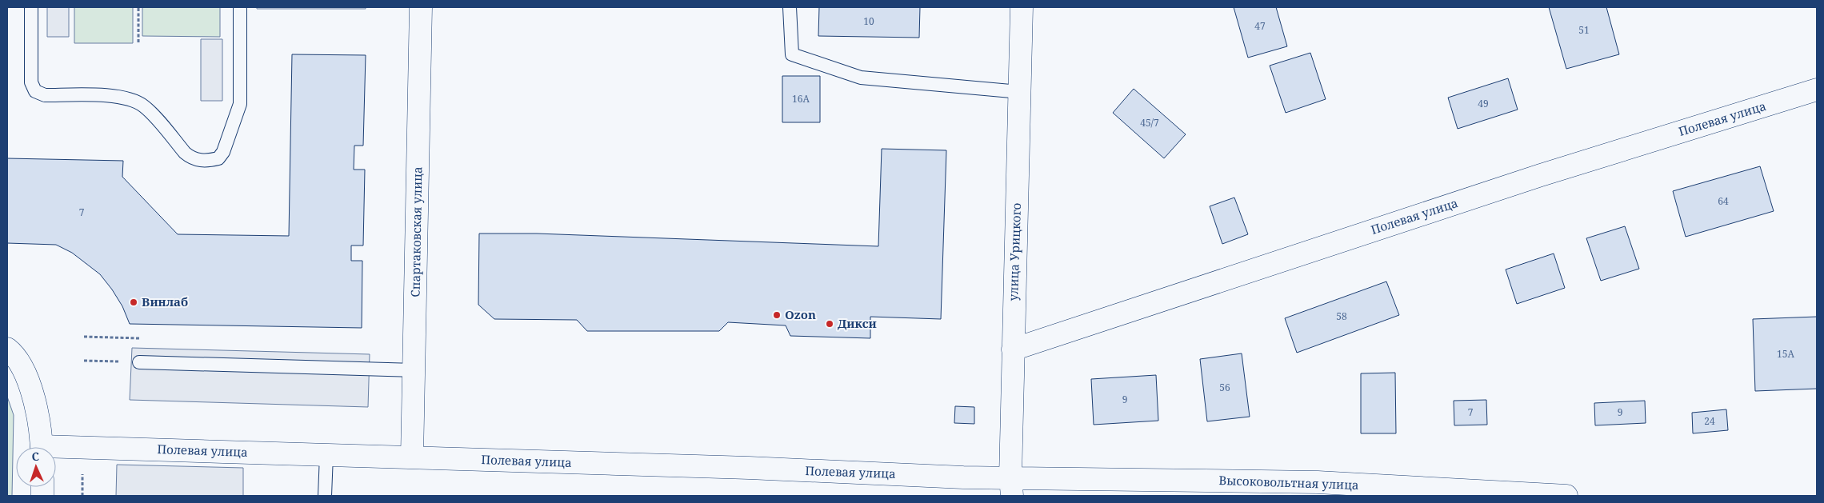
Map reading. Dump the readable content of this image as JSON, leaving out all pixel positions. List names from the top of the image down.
{
  "streets": {
    "street": [
      "Полевая улица",
      "Спартаковская улица",
      "улица Урицкого",
      "Высоковольтная улица"
    ]
  },
  "crossings": [
    ["Полевая улица", "Спартаковская улица"],
    ["Полевая улица", "улица Урицкого"],
    ["Полевая улица", "Высоковольтная улица"],
    ["улица Урицкого", "Высоковольтная улица"]
  ],
  "places": ["Винлаб", "Ozon", "Дикси"],
  "house_numbers": [
    "10",
    "47",
    "51",
    "16А",
    "49",
    "45/7",
    "64",
    "7",
    "58",
    "15А",
    "56",
    "9",
    "7",
    "9",
    "24"
  ],
  "north": "top"
}
